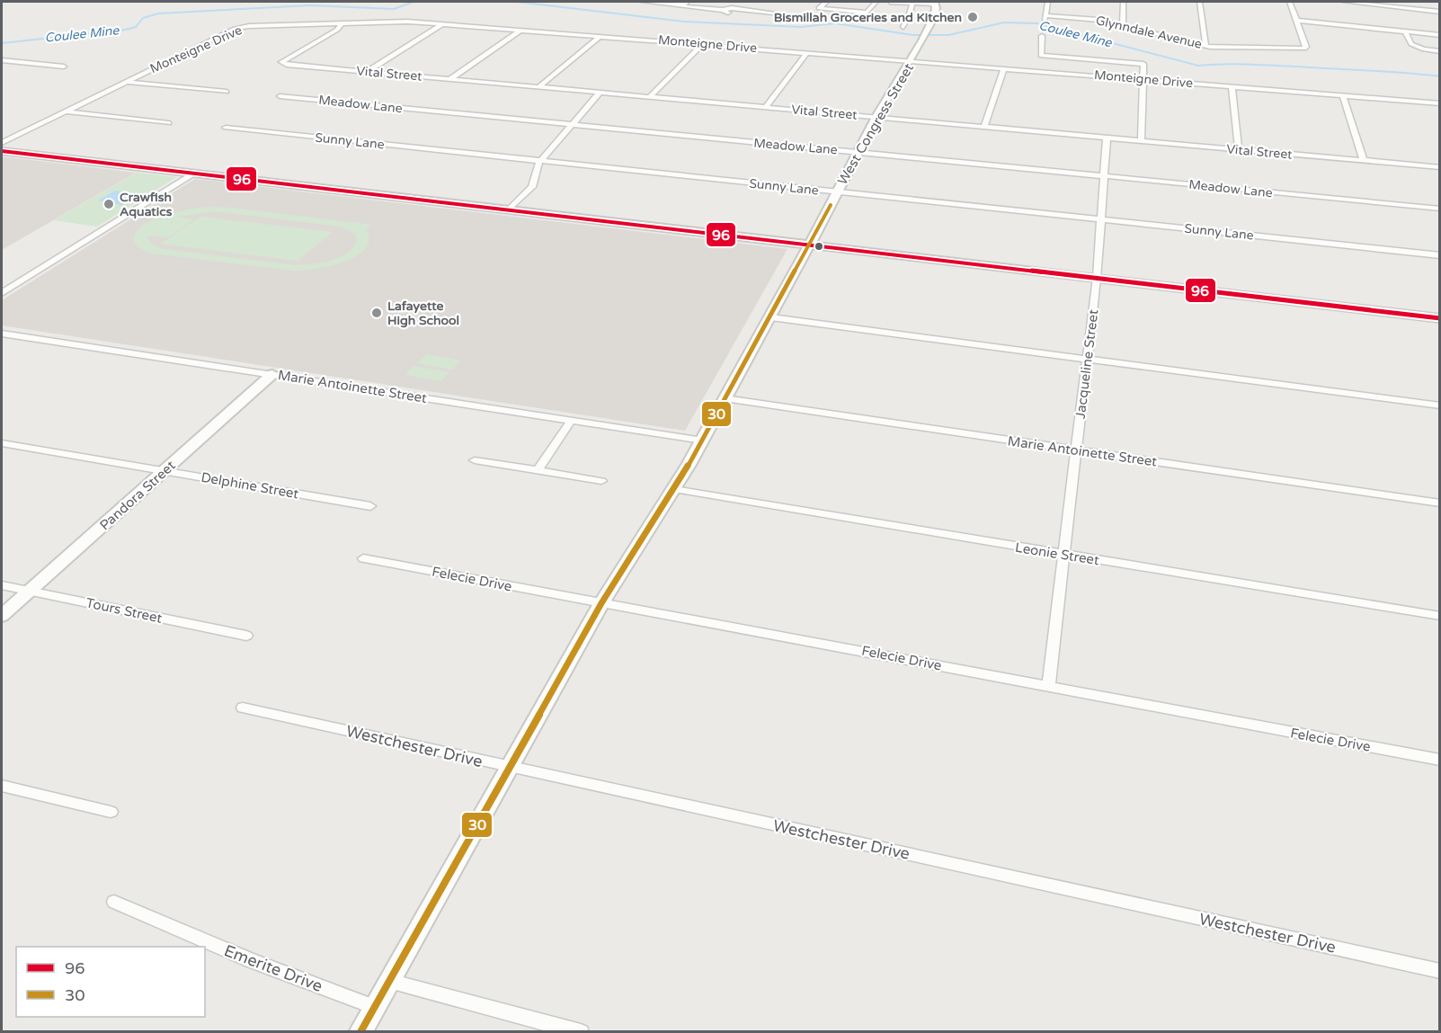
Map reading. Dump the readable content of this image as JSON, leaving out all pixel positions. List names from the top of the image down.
{
  "streets": {
    "street": [
      "Glynndale Avenue",
      "Monteigne Drive",
      "Vital Street",
      "Meadow Lane",
      "West Congress Street",
      "Sunny Lane",
      "Jacqueline Street",
      "Marie Antoinette Street",
      "Delphine Street",
      "Pandora Street",
      "Leonie Street",
      "Felecie Drive",
      "Tours Street",
      "Westchester Drive",
      "Emerite Drive"
    ]
  },
  "crossings": [
    ["Monteigne Drive", "Vital Street"],
    ["Monteigne Drive", "West Congress Street"],
    ["Vital Street", "West Congress Street"],
    ["Vital Street", "Jacqueline Street"],
    ["Meadow Lane", "West Congress Street"],
    ["Meadow Lane", "Jacqueline Street"],
    ["West Congress Street", "Sunny Lane"],
    ["West Congress Street", "Marie Antoinette Street"],
    ["West Congress Street", "Leonie Street"],
    ["West Congress Street", "Felecie Drive"],
    ["West Congress Street", "Westchester Drive"],
    ["West Congress Street", "Emerite Drive"],
    ["Sunny Lane", "Jacqueline Street"],
    ["Jacqueline Street", "Marie Antoinette Street"],
    ["Jacqueline Street", "Leonie Street"],
    ["Jacqueline Street", "Felecie Drive"],
    ["Marie Antoinette Street", "Pandora Street"],
    ["Delphine Street", "Pandora Street"],
    ["Pandora Street", "Tours Street"]
  ],
  "water": ["Coulee Mine"],
  "places": ["Bismillah Groceries and Kitchen", "Crawfish Aquatics", "Lafayette High School"],
  "lines": ["transit line 96", "transit line 30"],
  "legend": ["96", "30"]
}
